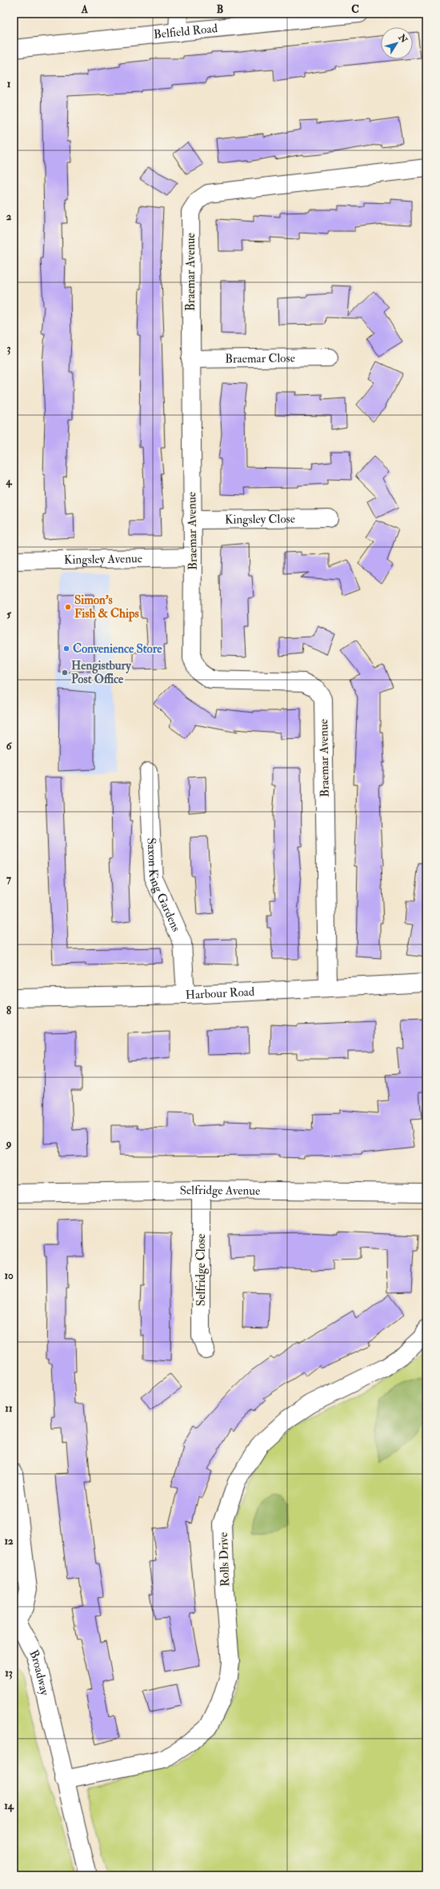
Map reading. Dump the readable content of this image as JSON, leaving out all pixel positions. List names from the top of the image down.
{
  "streets": {
    "street": [
      "Belfield Road",
      "Braemar Avenue",
      "Braemar Close",
      "Kingsley Close",
      "Kingsley Avenue",
      "Saxon King Gardens",
      "Harbour Road",
      "Selfridge Avenue",
      "Selfridge Close",
      "Rolls Drive",
      "Broadway"
    ]
  },
  "crossings": [
    ["Braemar Avenue", "Braemar Close"],
    ["Braemar Avenue", "Kingsley Close"],
    ["Braemar Avenue", "Kingsley Avenue"],
    ["Braemar Avenue", "Harbour Road"],
    ["Saxon King Gardens", "Harbour Road"],
    ["Selfridge Avenue", "Selfridge Close"],
    ["Rolls Drive", "Broadway"]
  ],
  "places": ["Simon's Fish & Chips", "Convenience Store", "Hengistbury Post Office"],
  "north": "top right",
  "grid": {
    "columns": ["A", "B", "C"],
    "rows": [
      "1",
      "2",
      "3",
      "4",
      "5",
      "6",
      "7",
      "8",
      "9",
      "10",
      "11",
      "12",
      "13",
      "14"
    ]
  }
}
